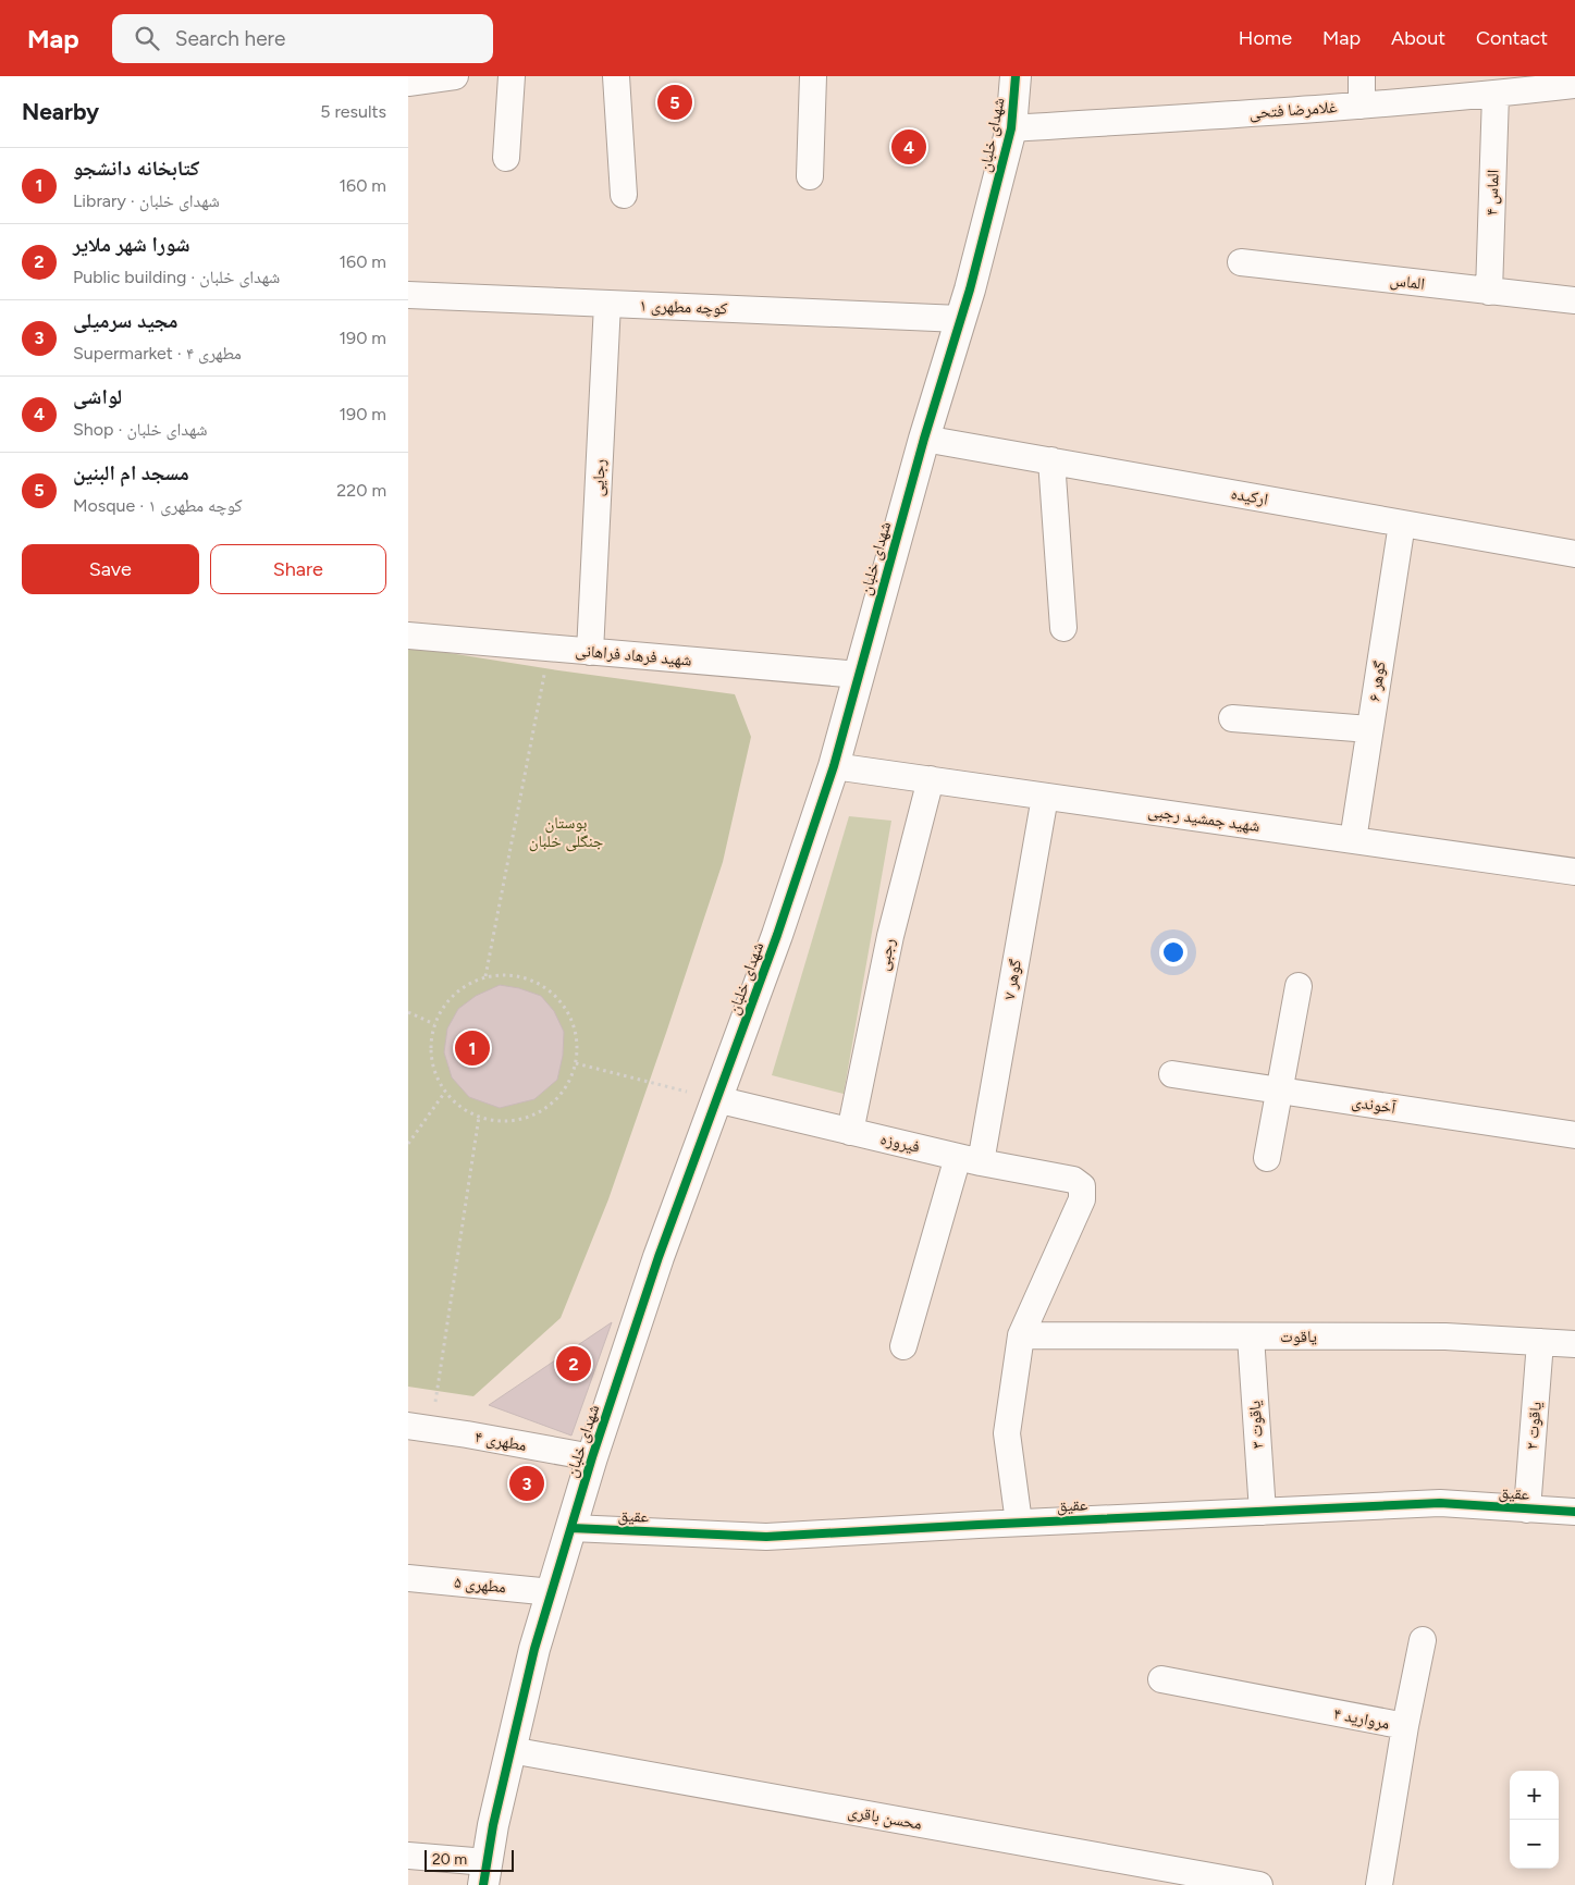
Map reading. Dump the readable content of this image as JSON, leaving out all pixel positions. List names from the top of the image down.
{
  "streets": {
    "street": [
      "غلامرضا فتحی",
      "شهدای خلبان",
      "الماس ۴",
      "الماس",
      "کوچه مطهری ۱",
      "رجایی",
      "ارکیده",
      "شهید فرهاد فراهانی",
      "گوهر ۶",
      "شهید جمشید رجبی",
      "رجبی",
      "گوهر ۷",
      "آخوندی",
      "فیروزه",
      "یاقوت",
      "یاقوت ۳",
      "یاقوت ۲",
      "مطهری ۴",
      "عقیق",
      "مطهری ۵",
      "مروارید ۴",
      "محسن باقری"
    ]
  },
  "crossings": [
    ["غلامرضا فتحی", "شهدای خلبان"],
    ["غلامرضا فتحی", "الماس ۴"],
    ["شهدای خلبان", "کوچه مطهری ۱"],
    ["شهدای خلبان", "ارکیده"],
    ["شهدای خلبان", "شهید فرهاد فراهانی"],
    ["شهدای خلبان", "شهید جمشید رجبی"],
    ["شهدای خلبان", "فیروزه"],
    ["شهدای خلبان", "مطهری ۴"],
    ["شهدای خلبان", "عقیق"],
    ["شهدای خلبان", "مطهری ۵"],
    ["شهدای خلبان", "محسن باقری"],
    ["الماس ۴", "الماس"],
    ["کوچه مطهری ۱", "رجایی"],
    ["رجایی", "شهید فرهاد فراهانی"],
    ["ارکیده", "گوهر ۶"],
    ["گوهر ۶", "شهید جمشید رجبی"],
    ["شهید جمشید رجبی", "رجبی"],
    ["شهید جمشید رجبی", "گوهر ۷"],
    ["رجبی", "فیروزه"],
    ["گوهر ۷", "فیروزه"],
    ["فیروزه", "یاقوت"],
    ["یاقوت", "یاقوت ۳"],
    ["یاقوت", "یاقوت ۲"],
    ["یاقوت ۳", "عقیق"],
    ["یاقوت ۲", "عقیق"]
  ],
  "parks": ["بوستان جنگلی خلبان"],
  "scale_bar": "20 m",
  "page": {
    "header": "Map",
    "search": "Search here",
    "nav": [
      "Home",
      "Map",
      "About",
      "Contact"
    ],
    "heading": ["Nearby", "5 results"],
    "pins": [
      "5",
      "4",
      "1",
      "2",
      "3"
    ],
    "list": [
      {
        "mark": "1",
        "name": "کتابخانه دانشجو",
        "note": "Library · شهدای خلبان",
        "value": "160 m"
      },
      {
        "mark": "2",
        "name": "شورا شهر ملایر",
        "note": "Public building · شهدای خلبان",
        "value": "160 m"
      },
      {
        "mark": "3",
        "name": "مجید سرمیلی",
        "note": "Supermarket · مطهری ۴",
        "value": "190 m"
      },
      {
        "mark": "4",
        "name": "لواشی",
        "note": "Shop · شهدای خلبان",
        "value": "190 m"
      },
      {
        "mark": "5",
        "name": "مسجد ام البنین",
        "note": "Mosque · کوچه مطهری ۱",
        "value": "220 m"
      }
    ],
    "buttons": ["Save", "Share"],
    "map_buttons": ["+", "−"],
    "scale": "20 m"
  }
}
